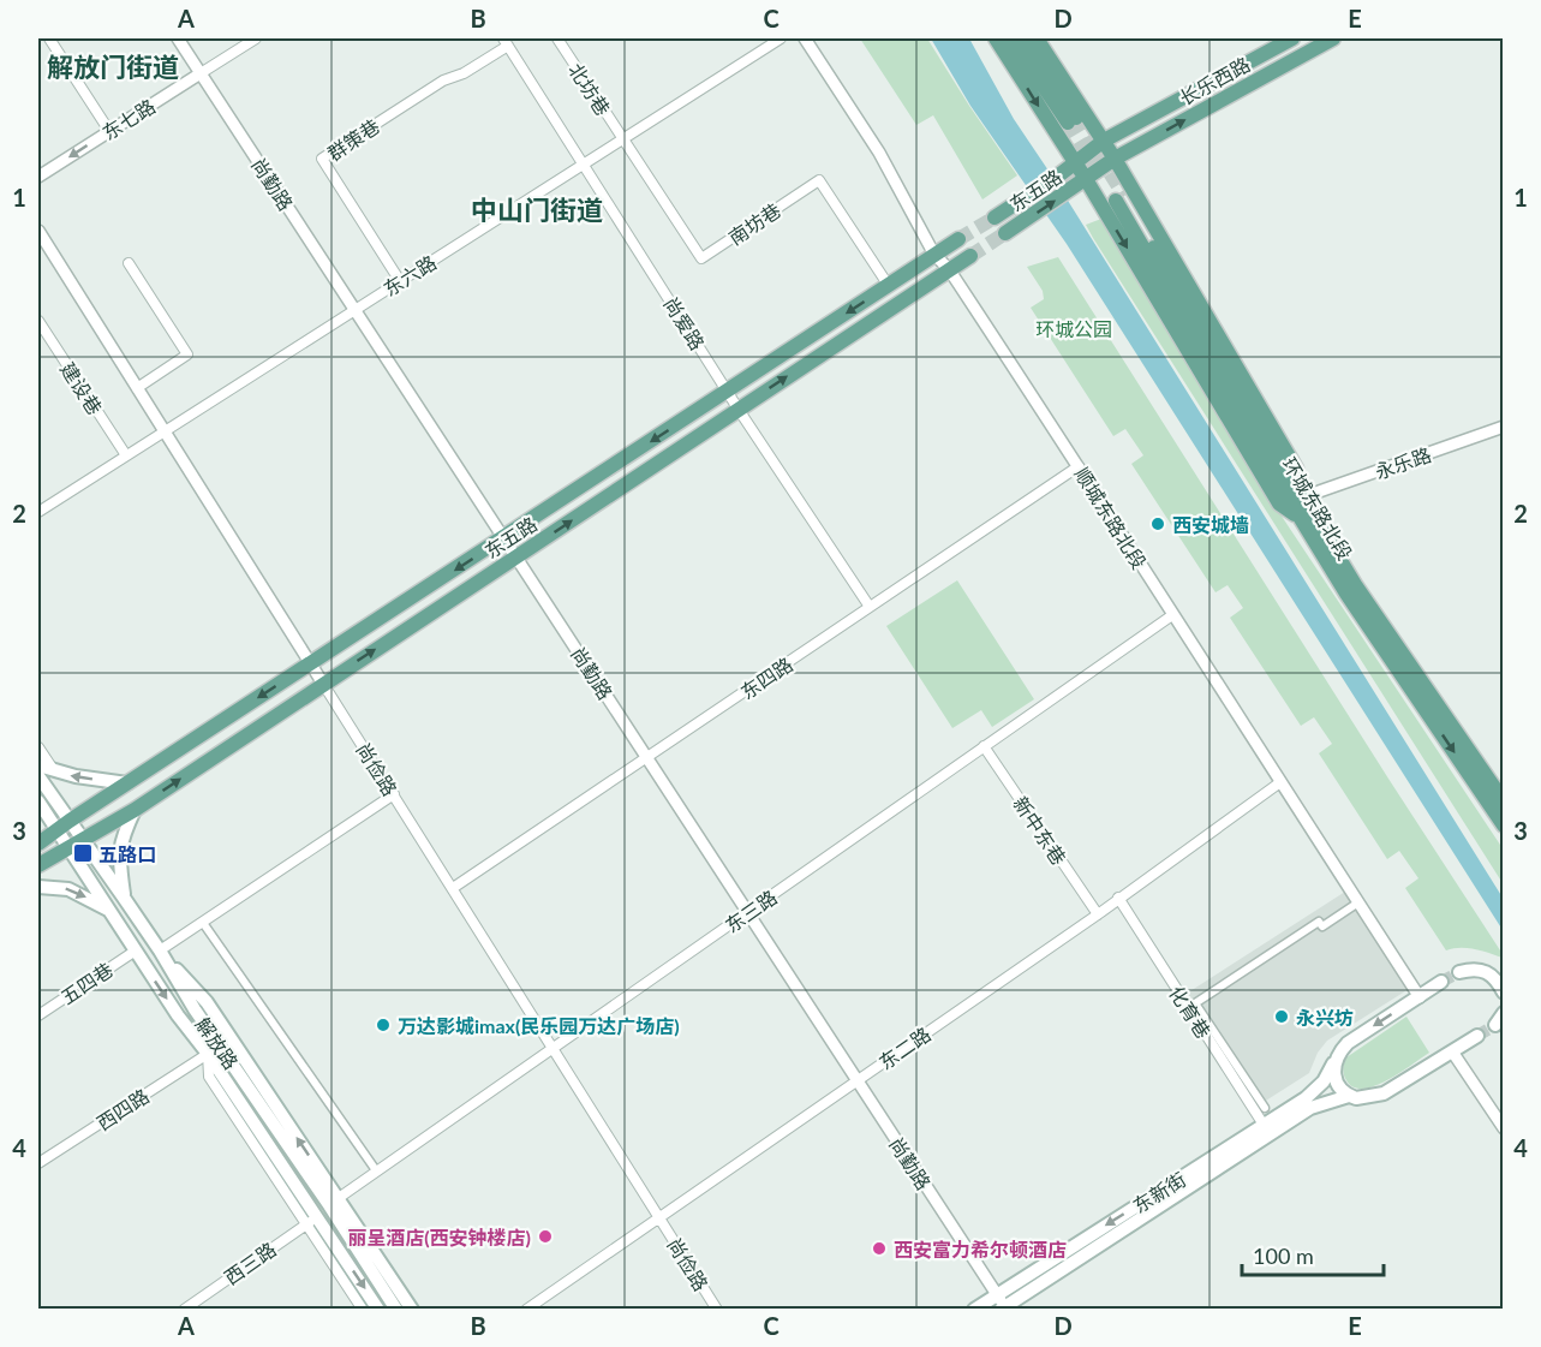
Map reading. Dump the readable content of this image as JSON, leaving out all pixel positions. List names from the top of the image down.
{
  "streets": {
    "main road": [
      "长乐西路",
      "东五路",
      "环城东路北段",
      "解放路",
      "东新街"
    ],
    "street": [
      "北坊巷",
      "东七路",
      "群策巷",
      "尚勤路",
      "南坊巷",
      "东六路",
      "尚爱路",
      "建设巷",
      "永乐路",
      "顺城东路北段",
      "东四路",
      "尚俭路",
      "新中东巷",
      "东三路",
      "五四巷",
      "化育巷",
      "东二路",
      "西四路",
      "西三路"
    ]
  },
  "crossings": [
    ["长乐西路", "东五路"],
    ["北坊巷", "南坊巷"],
    ["北坊巷", "东六路"],
    ["东七路", "尚勤路"],
    ["群策巷", "东六路"],
    ["群策巷", "尚爱路"],
    ["尚勤路", "东五路"],
    ["尚勤路", "东六路"],
    ["尚勤路", "东四路"],
    ["尚勤路", "东三路"],
    ["尚勤路", "东二路"],
    ["尚勤路", "东新街"],
    ["东五路", "南坊巷"],
    ["东五路", "尚爱路"],
    ["东五路", "顺城东路北段"],
    ["东五路", "尚俭路"],
    ["东五路", "解放路"],
    ["南坊巷", "东六路"],
    ["东六路", "尚爱路"],
    ["东六路", "建设巷"],
    ["东六路", "尚俭路"],
    ["尚爱路", "东四路"],
    ["永乐路", "环城东路北段"],
    ["顺城东路北段", "东四路"],
    ["顺城东路北段", "东三路"],
    ["顺城东路北段", "东二路"],
    ["顺城东路北段", "东新街"],
    ["东四路", "尚俭路"],
    ["尚俭路", "东三路"],
    ["尚俭路", "东二路"],
    ["新中东巷", "东三路"],
    ["新中东巷", "东二路"],
    ["东三路", "解放路"],
    ["五四巷", "解放路"],
    ["化育巷", "东二路"],
    ["化育巷", "东新街"],
    ["解放路", "西四路"],
    ["解放路", "西三路"]
  ],
  "districts": ["解放门街道", "中山门街道"],
  "parks": ["环城公园"],
  "places": {
    "other": [
      "西安城墙",
      "永兴坊",
      "万达影城imax(民乐园万达广场店)",
      "丽呈酒店(西安钟楼店)",
      "西安富力希尔顿酒店"
    ],
    "transit": ["五路口"]
  },
  "scale_bar": "100 m",
  "grid": {
    "columns": [
      "A",
      "B",
      "C",
      "D",
      "E"
    ],
    "rows": [
      "1",
      "2",
      "3",
      "4"
    ]
  }
}
